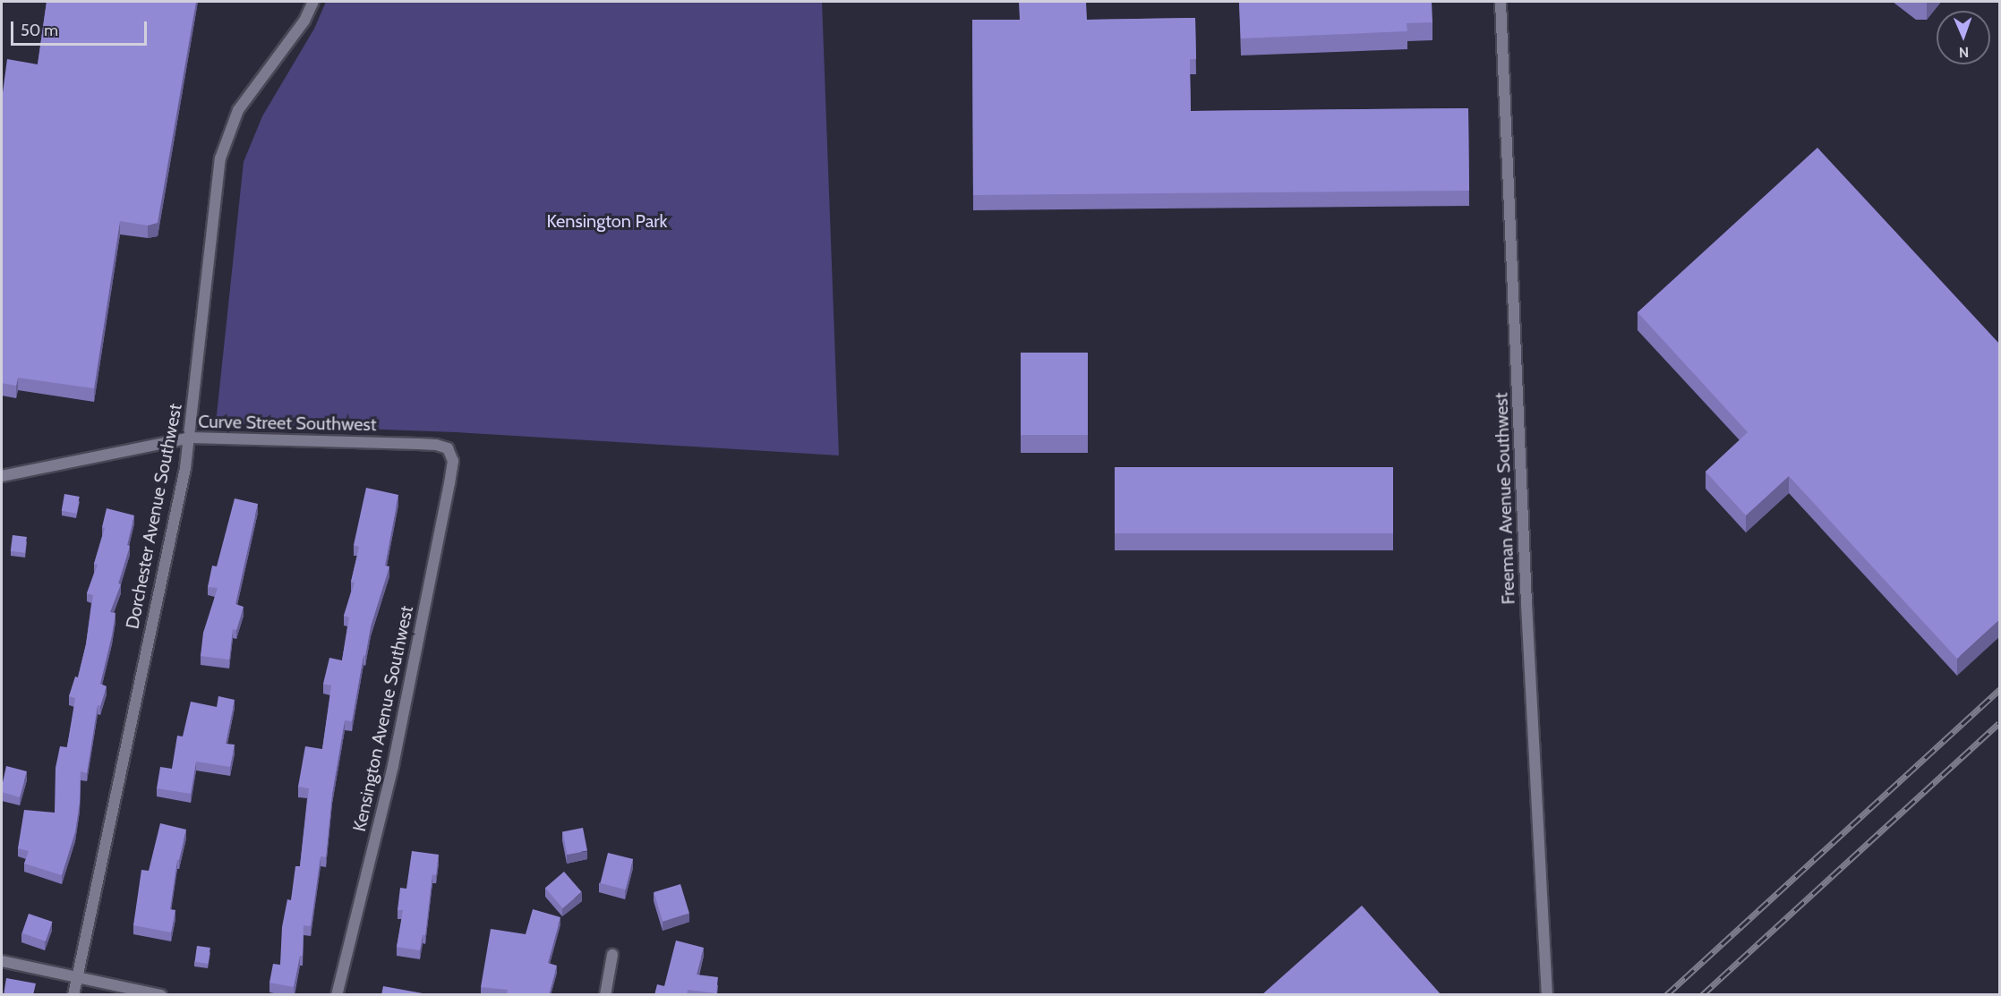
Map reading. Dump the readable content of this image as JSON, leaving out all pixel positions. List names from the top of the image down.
{
  "streets": {
    "street": [
      "Curve Street Southwest",
      "Freeman Avenue Southwest",
      "Dorchester Avenue Southwest",
      "Kensington Avenue Southwest"
    ]
  },
  "crossings": [
    ["Curve Street Southwest", "Dorchester Avenue Southwest"],
    ["Curve Street Southwest", "Kensington Avenue Southwest"]
  ],
  "parks": ["Kensington Park"],
  "scale_bar": "50 m",
  "north": "bottom"
}
